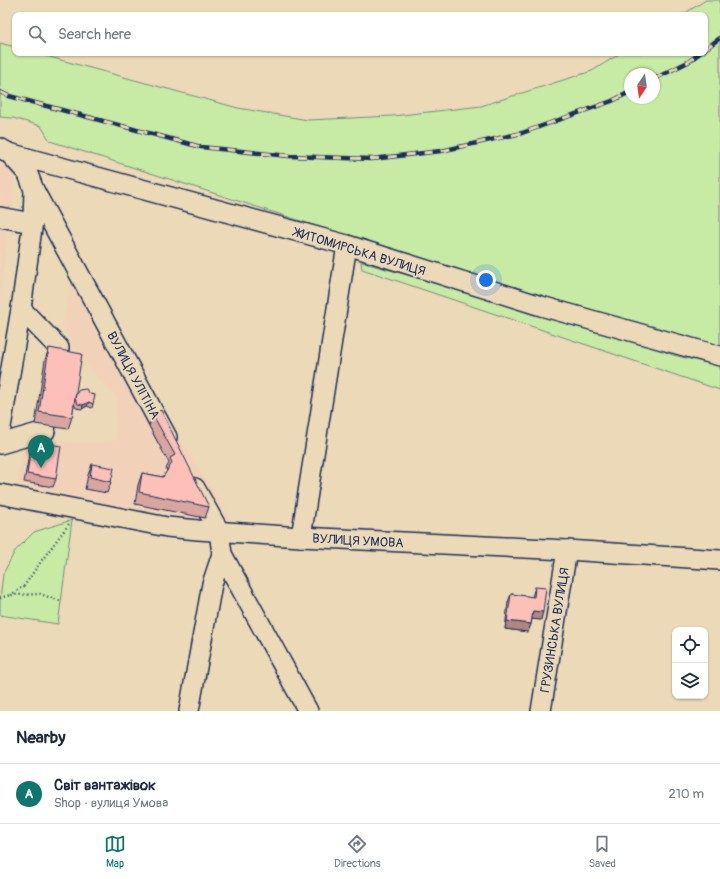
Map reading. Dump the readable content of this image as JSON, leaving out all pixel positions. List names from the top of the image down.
{
  "streets": {
    "street": [
      "ЖИТОМИРСЬКА ВУЛИЦЯ",
      "ВУЛИЦЯ УЛІТІНА",
      "ВУЛИЦЯ УМОВА",
      "ГРУЗИНСЬКА ВУЛИЦЯ"
    ]
  },
  "crossings": [
    ["ЖИТОМИРСЬКА ВУЛИЦЯ", "ВУЛИЦЯ УЛІТІНА"],
    ["ВУЛИЦЯ УМОВА", "ГРУЗИНСЬКА ВУЛИЦЯ"]
  ],
  "north": "bottom",
  "page": {
    "search": "Search here",
    "pins": "A",
    "heading": "Nearby",
    "list": [
      {
        "mark": "A",
        "name": "Світ вантажівок",
        "note": "Shop · вулиця Умова",
        "value": "210 m"
      }
    ],
    "nav": ["Map", "Directions", "Saved"]
  }
}
